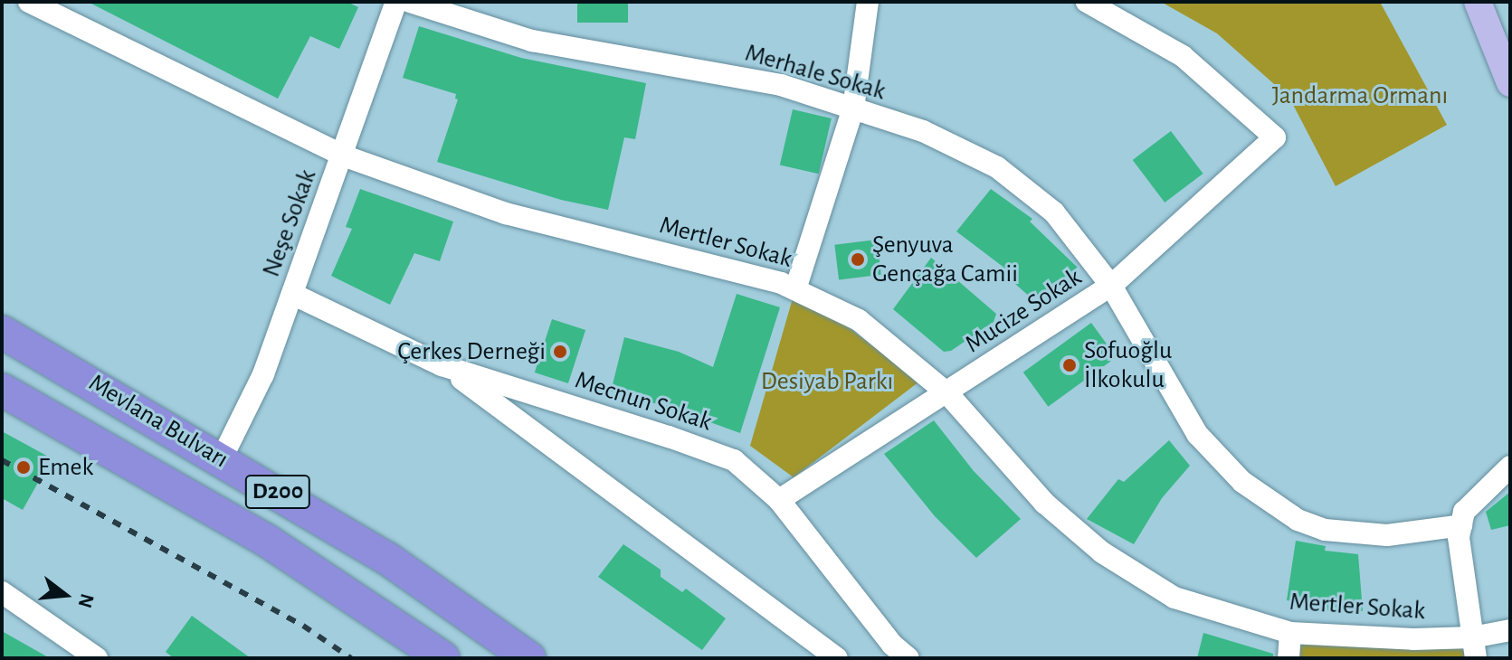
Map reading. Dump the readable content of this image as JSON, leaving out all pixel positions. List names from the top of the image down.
{
  "streets": {
    "highway": ["Mevlana Bulvarı", "D200"],
    "street": [
      "Merhale Sokak",
      "Neşe Sokak",
      "Mertler Sokak",
      "Mucize Sokak",
      "Mecnun Sokak"
    ]
  },
  "crossings": [
    ["Merhale Sokak", "Mucize Sokak"],
    ["Neşe Sokak", "Mertler Sokak"],
    ["Neşe Sokak", "Mecnun Sokak"],
    ["Neşe Sokak", "Mevlana Bulvarı"],
    ["Mertler Sokak", "Mucize Sokak"],
    ["Mucize Sokak", "Mecnun Sokak"]
  ],
  "parks": ["Jandarma Ormanı", "Desiyab Parkı"],
  "places": [
    "Şenyuva Gençağa Camii",
    "Çerkes Derneği",
    "Sofuoğlu İlkokulu",
    "Emek"
  ],
  "north": "right"
}
